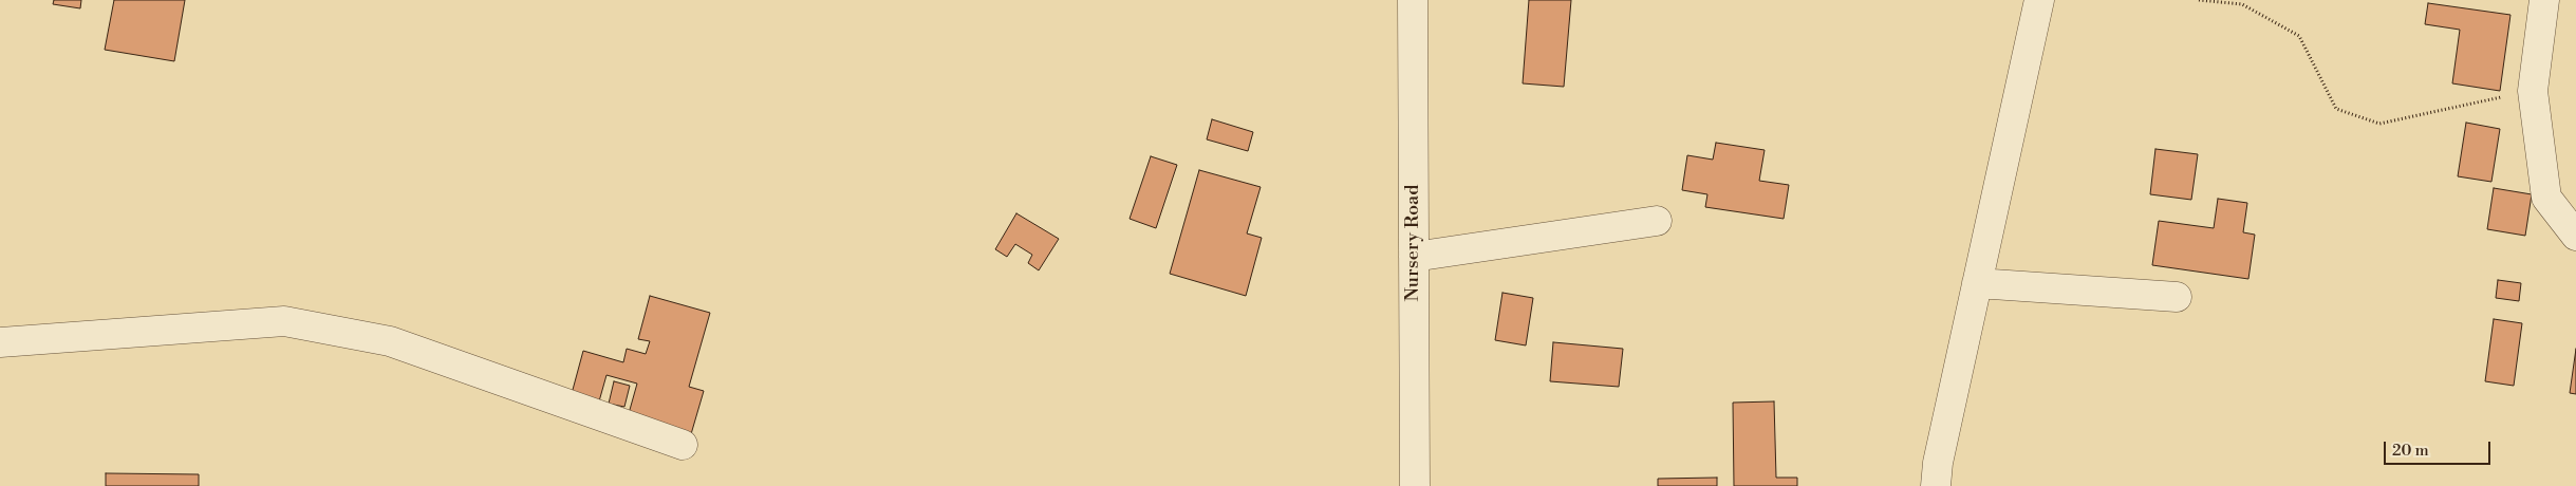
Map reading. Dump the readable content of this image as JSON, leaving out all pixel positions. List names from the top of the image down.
{
  "streets": {
    "street": ["Nursery Road"]
  },
  "scale_bar": "20 m"
}
